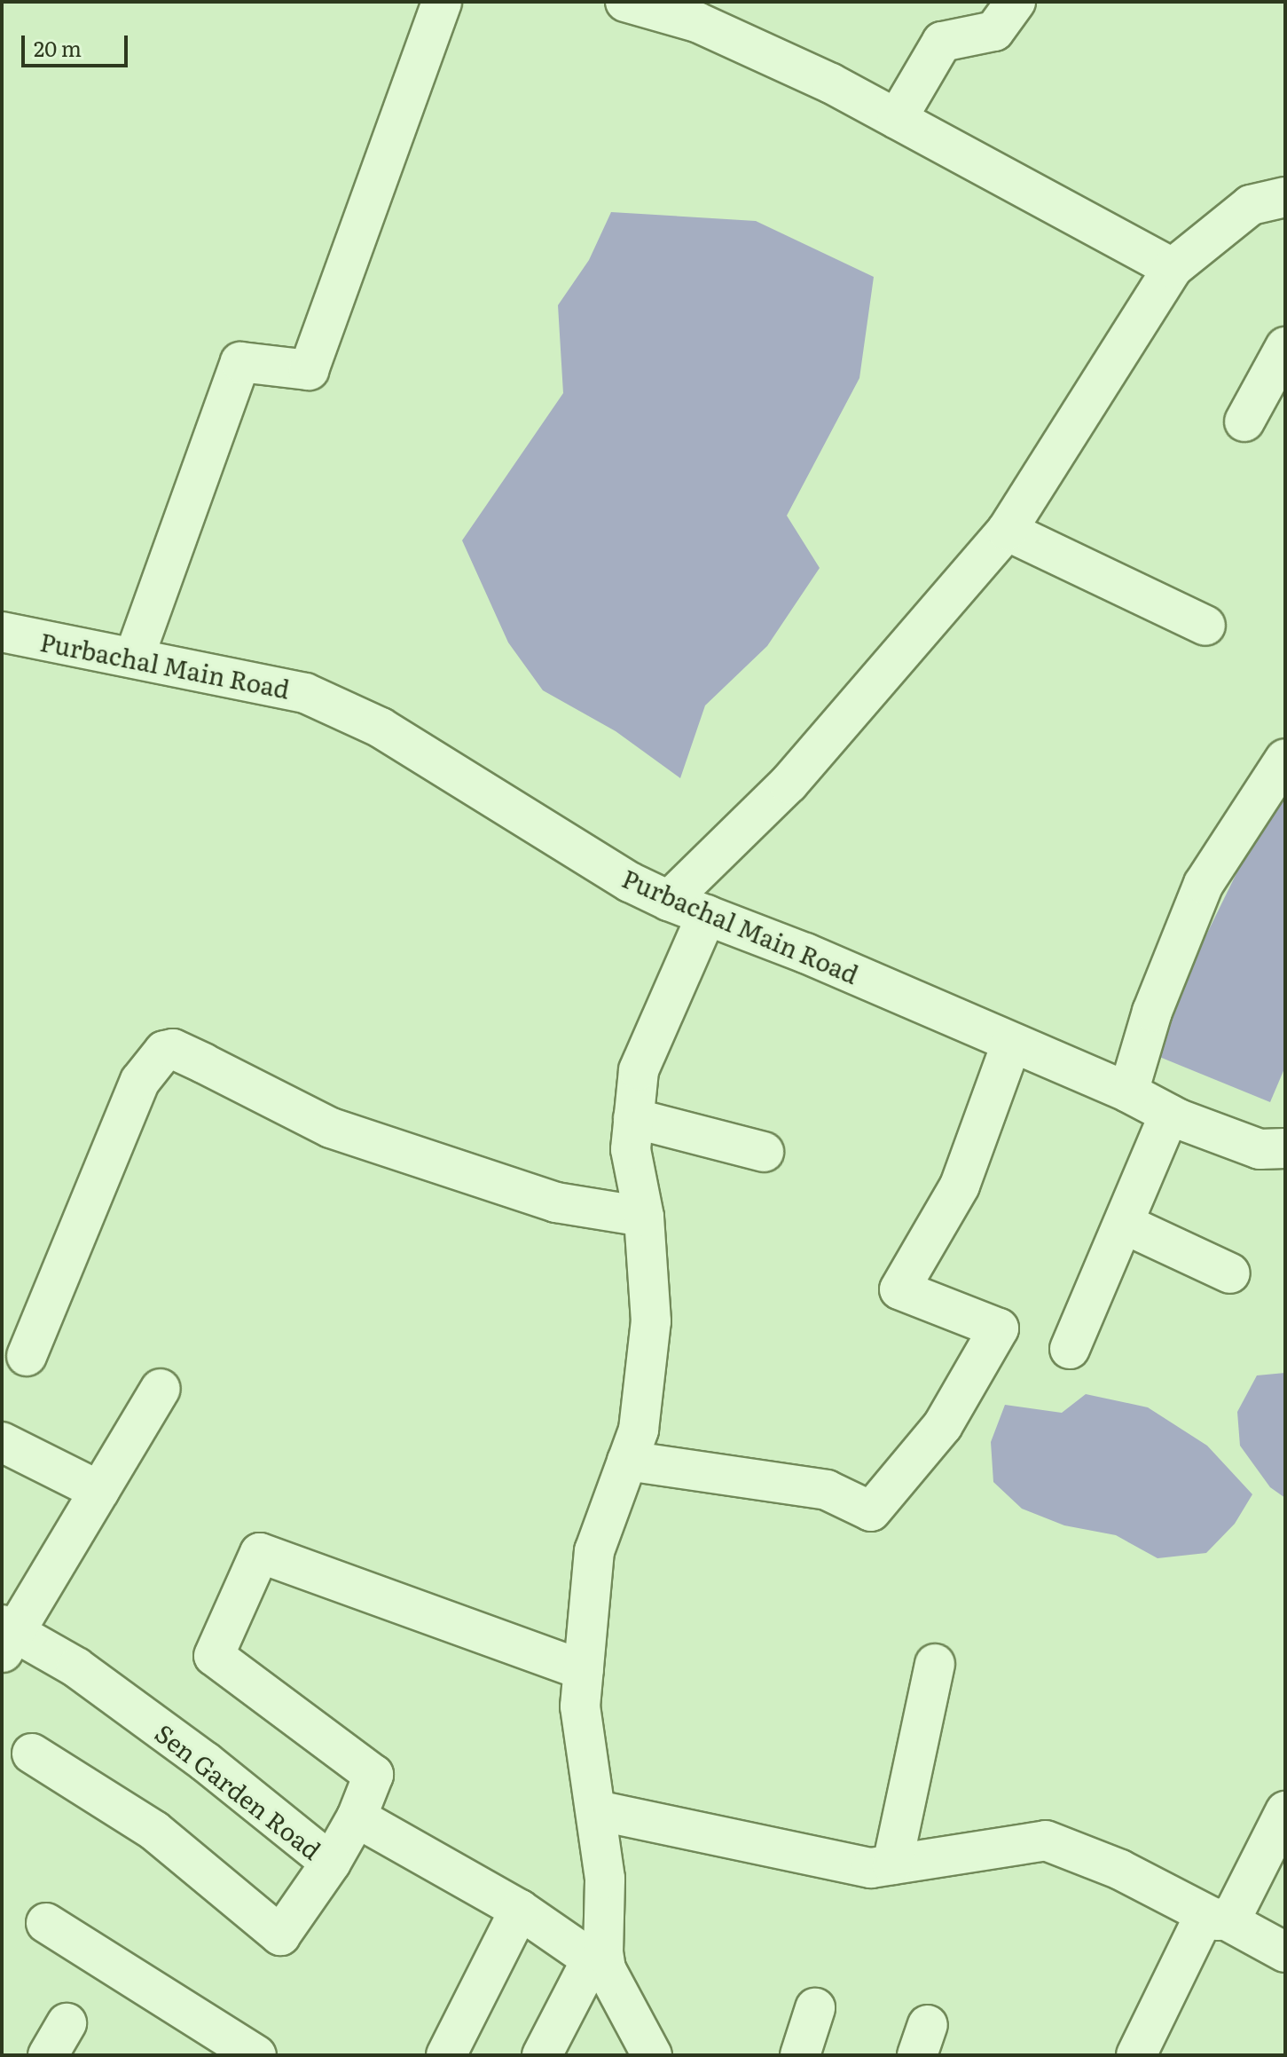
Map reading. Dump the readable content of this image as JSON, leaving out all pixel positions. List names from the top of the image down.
{
  "streets": {
    "street": ["Purbachal Main Road", "Sen Garden Road"]
  },
  "scale_bar": "20 m"
}
